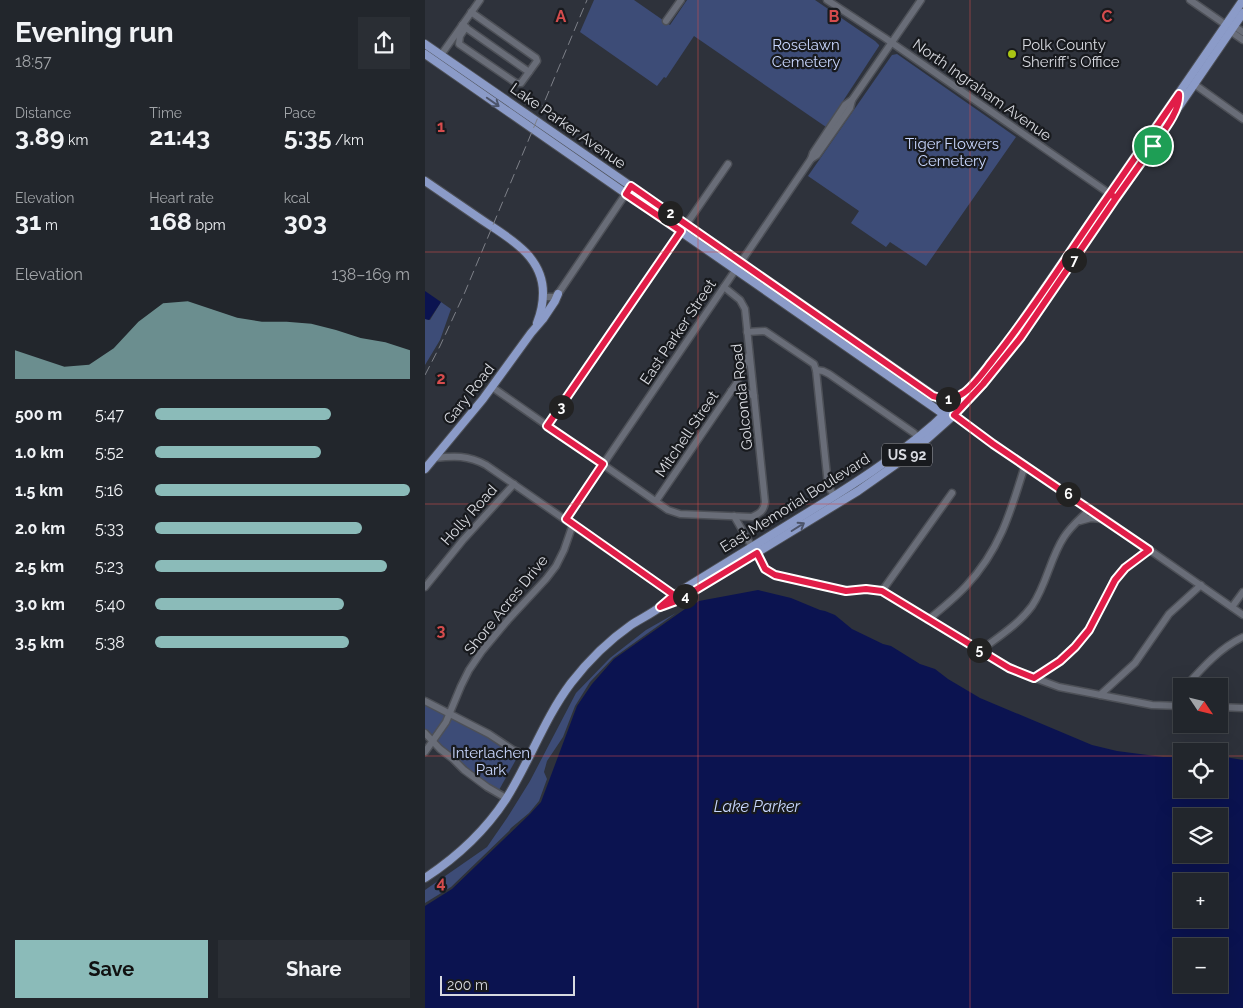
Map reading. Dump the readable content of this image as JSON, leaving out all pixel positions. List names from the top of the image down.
{
  "streets": {
    "main road": [
      "Lake Parker Avenue",
      "Gary Road",
      "US 92",
      "East Memorial Boulevard"
    ],
    "street": [
      "North Ingraham Avenue",
      "East Parker Street",
      "Golconda Road",
      "Mitchell Street",
      "Holly Road",
      "Shore Acres Drive"
    ]
  },
  "crossings": [
    ["North Ingraham Avenue", "East Parker Street"],
    ["North Ingraham Avenue", "East Memorial Boulevard"],
    ["Lake Parker Avenue", "East Parker Street"],
    ["Lake Parker Avenue", "East Memorial Boulevard"],
    ["East Parker Street", "Golconda Road"],
    ["Golconda Road", "Mitchell Street"]
  ],
  "water": ["Lake Parker"],
  "parks": ["Roselawn Cemetery", "Tiger Flowers Cemetery", "Interlachen Park"],
  "places": ["Polk County Sheriff's Office"],
  "scale_bar": "200 m",
  "north": "bottom right",
  "page": {
    "heading": ["Evening run", "18:57"],
    "stats": [
      ["Distance", "3.89 km"],
      ["Time", "21:43"],
      ["Pace", "5:35 /km"],
      ["Elevation", "31 m"],
      ["Heart rate", "168 bpm"],
      ["kcal", "303"]
    ],
    "pins": [
      "2",
      "7",
      "1",
      "3",
      "6",
      "4",
      "5"
    ],
    "chart": ["Elevation", "138–169 m"],
    "list": [
      {
        "name": "500 m",
        "note": "5:47"
      },
      {
        "name": "1.0 km",
        "note": "5:52"
      },
      {
        "name": "1.5 km",
        "note": "5:16"
      },
      {
        "name": "2.0 km",
        "note": "5:33"
      },
      {
        "name": "2.5 km",
        "note": "5:23"
      },
      {
        "name": "3.0 km",
        "note": "5:40"
      },
      {
        "name": "3.5 km",
        "note": "5:38"
      }
    ],
    "map_buttons": ["+", "−"],
    "buttons": ["Save", "Share"],
    "scale": "200 m"
  },
  "grid": {
    "columns": ["A", "B", "C"],
    "rows": [
      "1",
      "2",
      "3",
      "4"
    ]
  }
}
